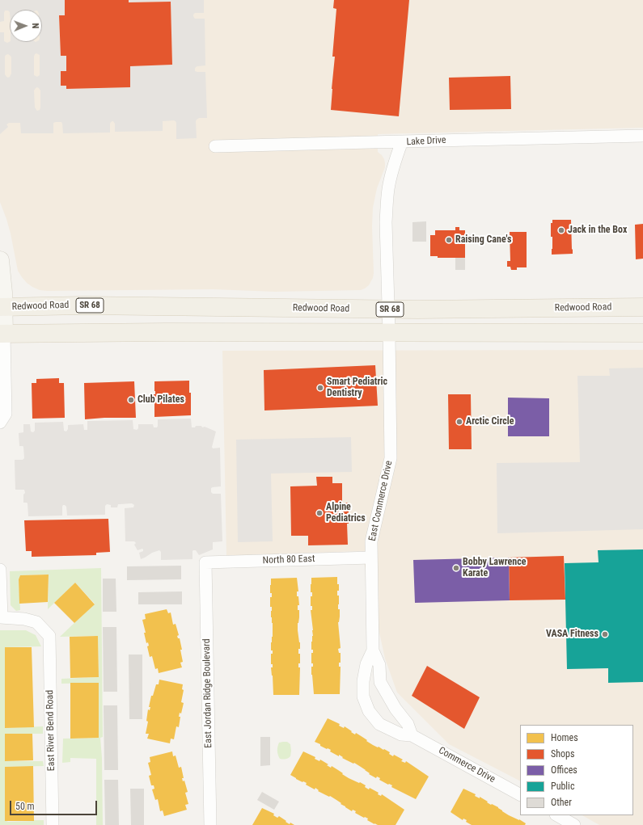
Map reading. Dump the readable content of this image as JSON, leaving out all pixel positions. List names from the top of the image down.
{
  "streets": {
    "main road": ["SR 68", "Redwood Road"],
    "street": [
      "Lake Drive",
      "East Commerce Drive",
      "North 80 East",
      "East Jordan Ridge Boulevard",
      "East River Bend Road",
      "Commerce Drive"
    ]
  },
  "crossings": [
    ["Lake Drive", "Redwood Road"],
    ["Lake Drive", "East Commerce Drive"],
    ["East Commerce Drive", "North 80 East"],
    ["East Commerce Drive", "Commerce Drive"],
    ["North 80 East", "East Jordan Ridge Boulevard"]
  ],
  "places": [
    "Jack in the Box",
    "Raising Cane's",
    "Smart Pediatric Dentistry",
    "Club Pilates",
    "Arctic Circle",
    "Alpine Pediatrics",
    "Bobby Lawrence Karate",
    "VASA Fitness"
  ],
  "legend": [
    "Homes",
    "Shops",
    "Offices",
    "Public",
    "Other"
  ],
  "scale_bar": "50 m",
  "north": "right"
}
